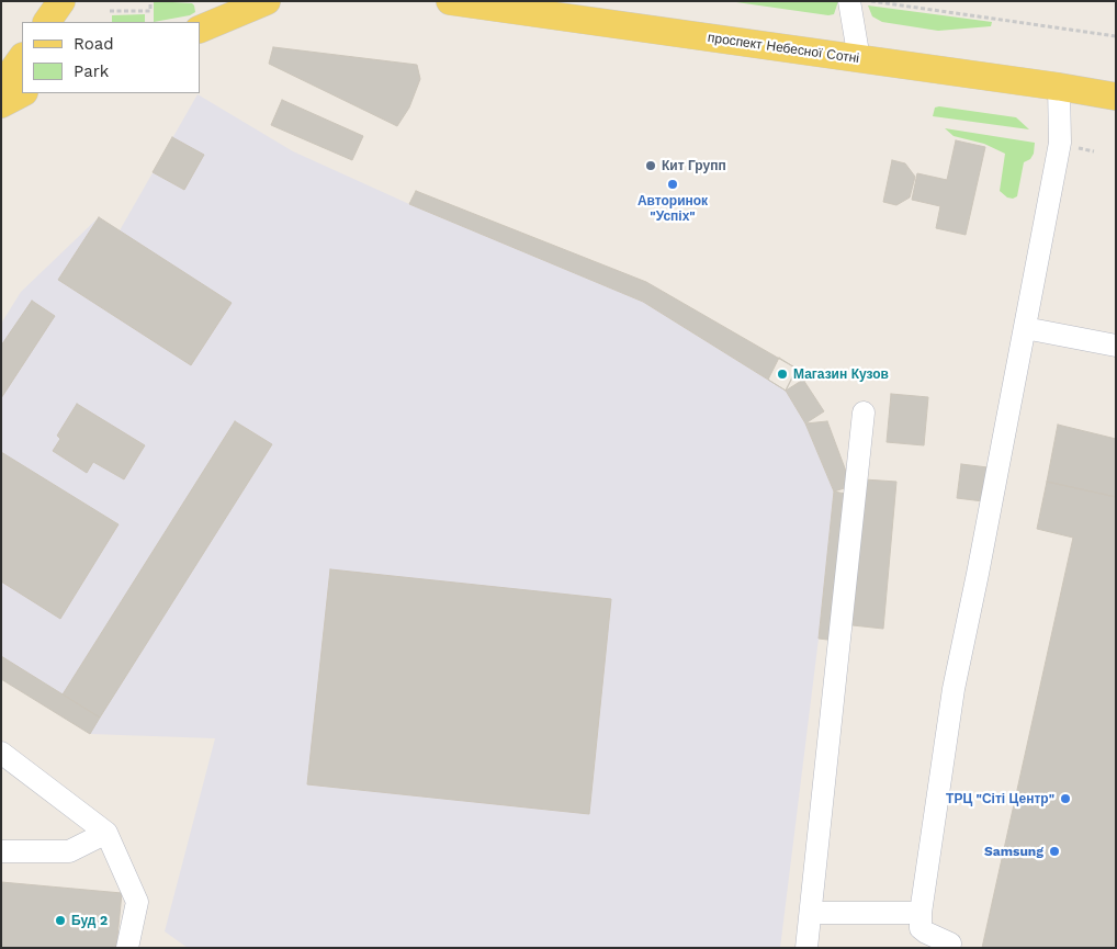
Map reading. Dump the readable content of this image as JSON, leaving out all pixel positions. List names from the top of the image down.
{
  "streets": {
    "main road": ["проспект Небесної Сотні"]
  },
  "places": [
    "Кит Групп",
    "Авторинок \"Успіх\"",
    "Магазин Кузов",
    "ТРЦ \"Сіті Центр\"",
    "Samsung",
    "Буд 2"
  ],
  "legend": ["Road", "Park"]
}
